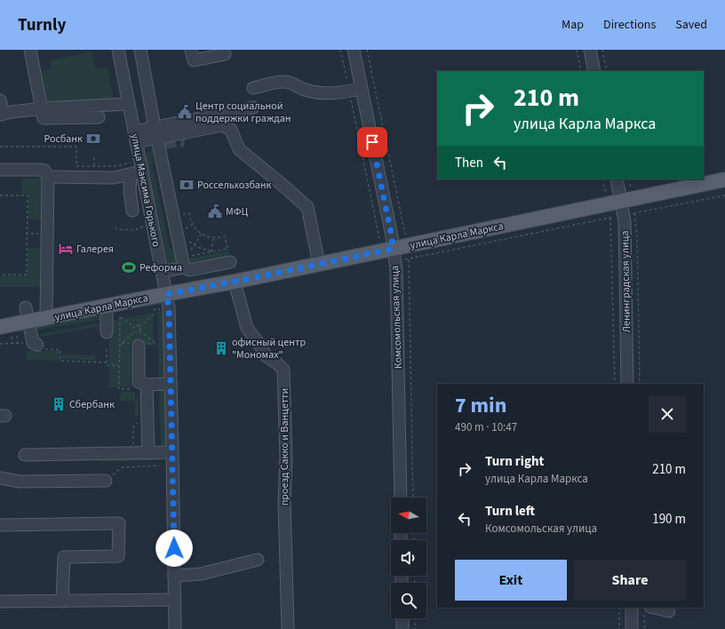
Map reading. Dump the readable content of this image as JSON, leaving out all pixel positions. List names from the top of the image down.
{
  "streets": {
    "main road": ["улица Карла Маркса"],
    "street": [
      "улица Максима Горького",
      "Ленинградская улица",
      "Комсомольская улица",
      "проезд Сакко и Ванцетти"
    ]
  },
  "crossings": [
    ["улица Максима Горького", "улица Карла Маркса"],
    ["улица Карла Маркса", "Ленинградская улица"],
    ["улица Карла Маркса", "Комсомольская улица"],
    ["улица Карла Маркса", "проезд Сакко и Ванцетти"]
  ],
  "places": {
    "public building": ["Центр социальной поддержки граждан", "МФЦ"],
    "bank": ["Росбанк", "Россельхозбанк"],
    "hotel": ["Галерея"],
    "sports": ["Реформа"],
    "building": ["офисный центр \"Мономах\"", "Сбербанк"]
  },
  "north": "left",
  "page": {
    "header": "Turnly",
    "nav": ["Map", "Directions", "Saved"],
    "turn": ["210 m", "улица Карла Маркса"],
    "then": "Then",
    "heading": ["7 min", "490 m · 10:47"],
    "list": [
      {
        "name": "Turn right",
        "note": "улица Карла Маркса",
        "value": "210 m"
      },
      {
        "name": "Turn left",
        "note": "Комсомольская улица",
        "value": "190 m"
      }
    ],
    "buttons": ["Exit", "Share"]
  }
}
